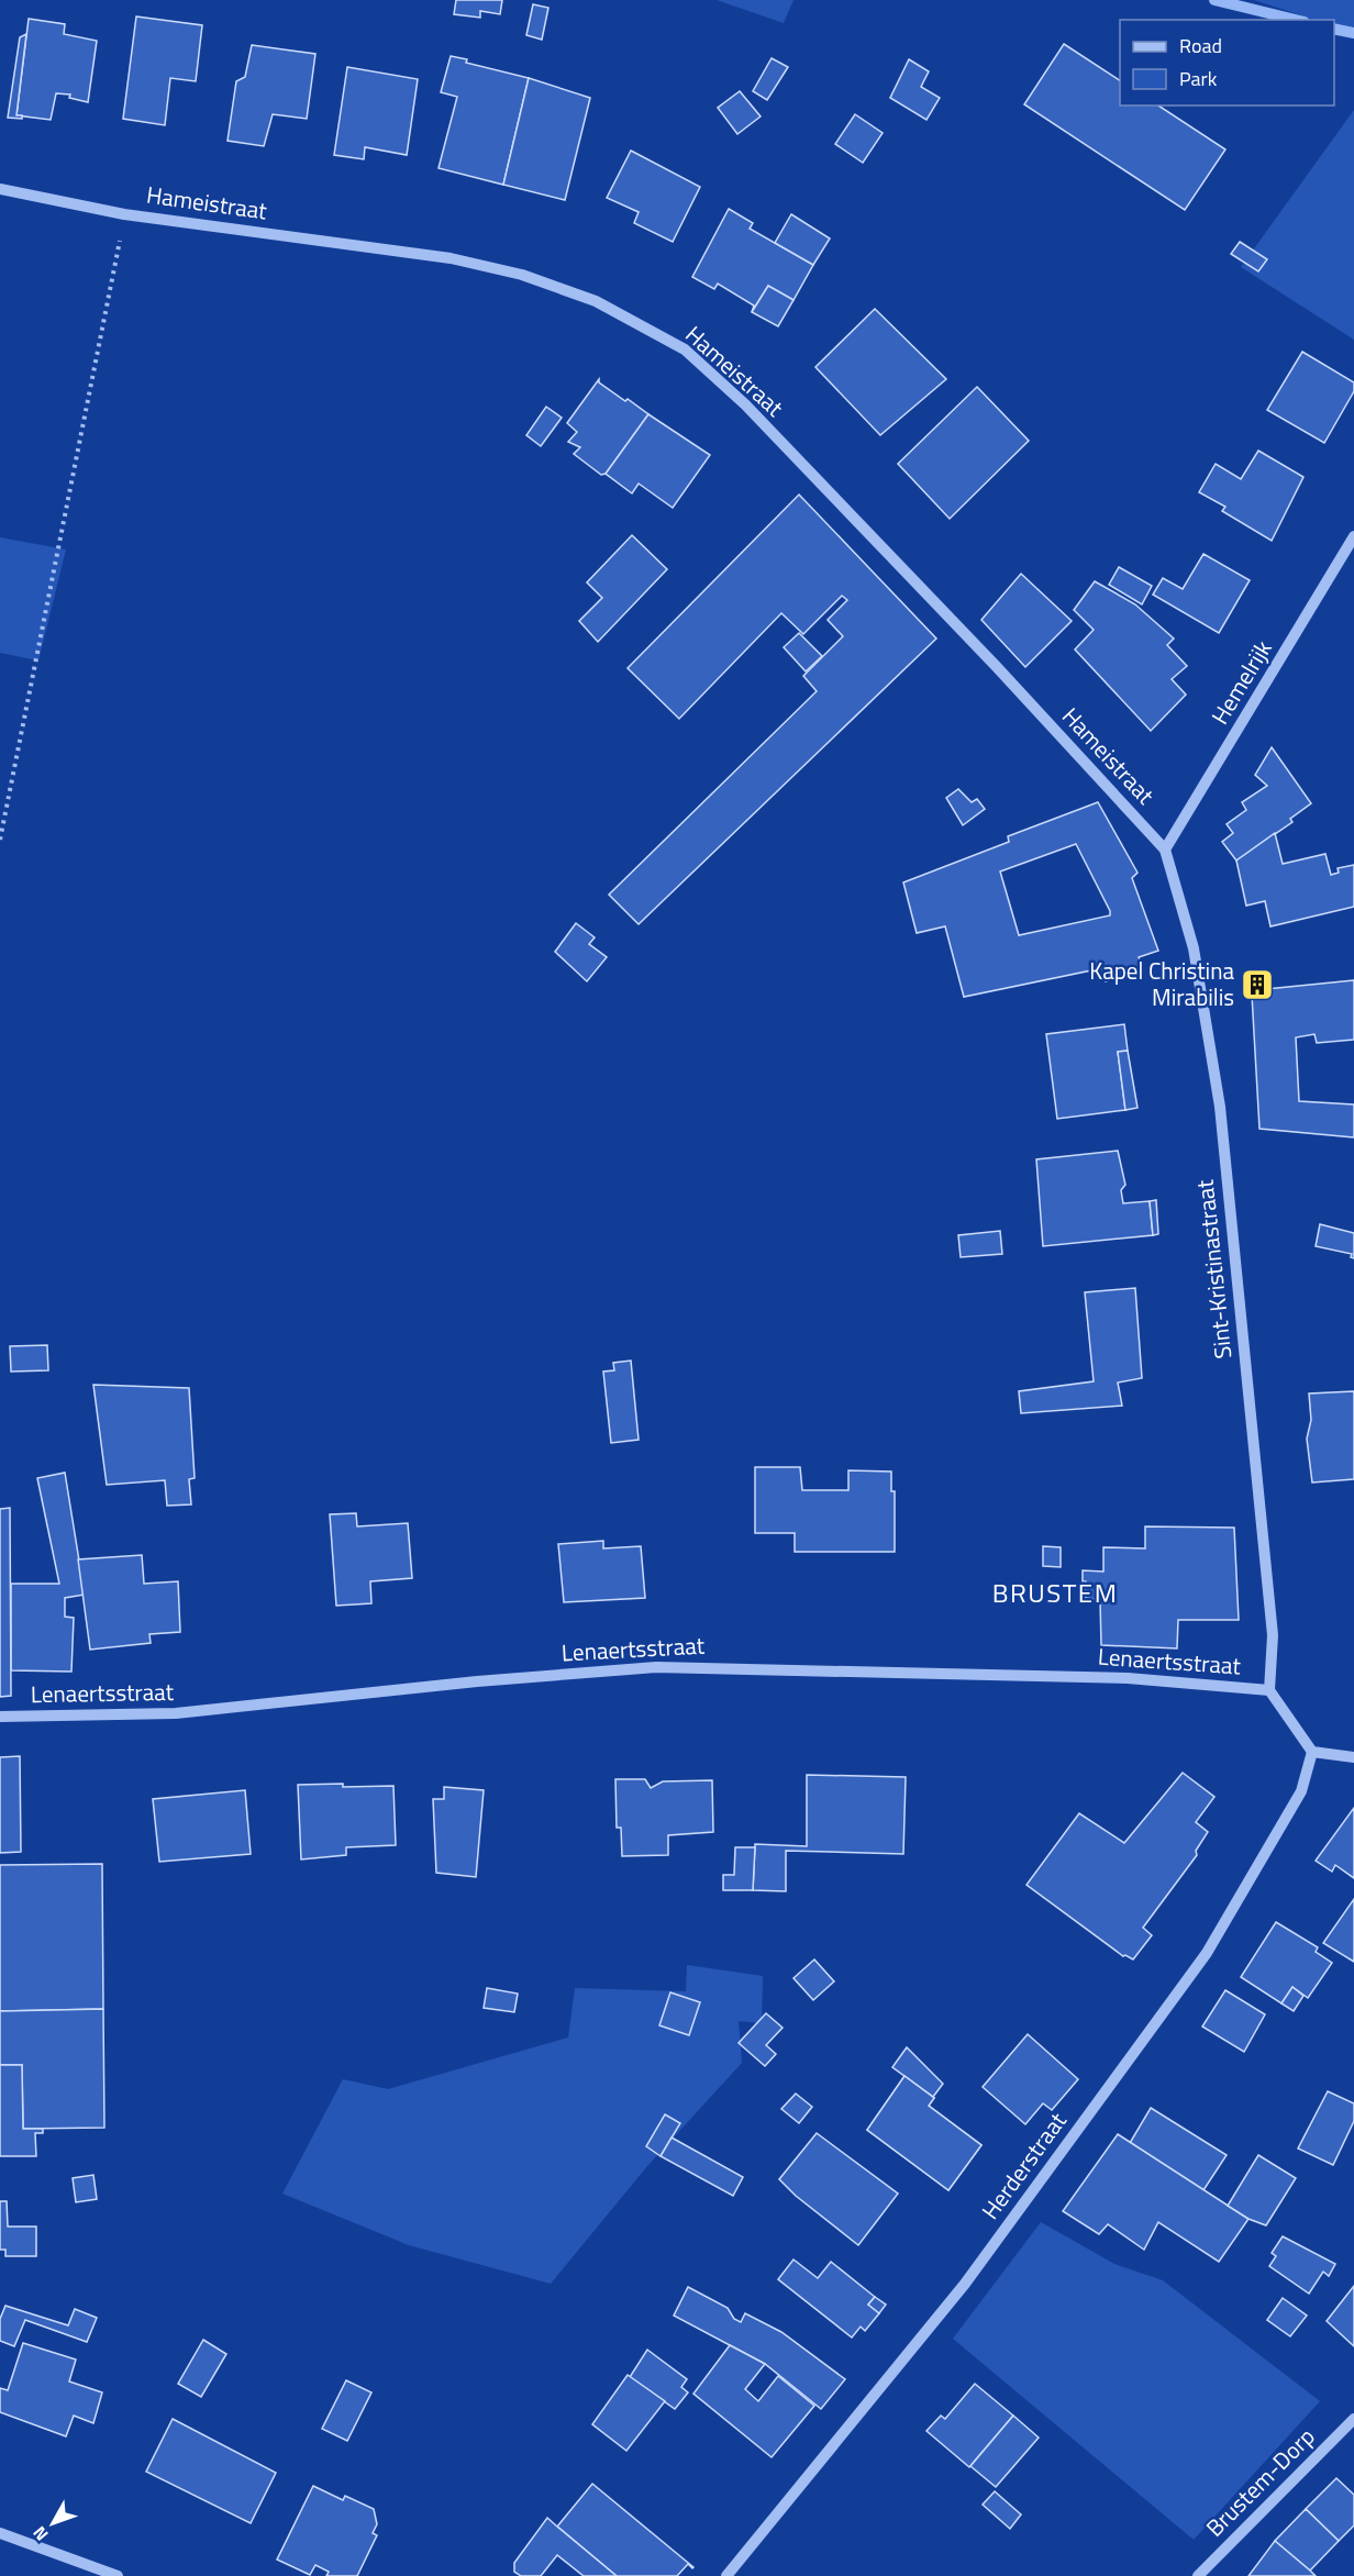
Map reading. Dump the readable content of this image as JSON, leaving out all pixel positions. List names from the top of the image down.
{
  "streets": {
    "street": [
      "Hameistraat",
      "Hemelrijk",
      "Sint-Kristinastraat",
      "Lenaertsstraat",
      "Herderstraat",
      "Brustem-Dorp"
    ]
  },
  "crossings": [
    ["Hameistraat", "Hemelrijk"],
    ["Hameistraat", "Sint-Kristinastraat"],
    ["Hemelrijk", "Sint-Kristinastraat"],
    ["Sint-Kristinastraat", "Lenaertsstraat"]
  ],
  "districts": ["BRUSTEM"],
  "places": {
    "building": ["Kapel Christina Mirabilis"]
  },
  "legend": ["Road", "Park"],
  "north": "bottom left"
}
